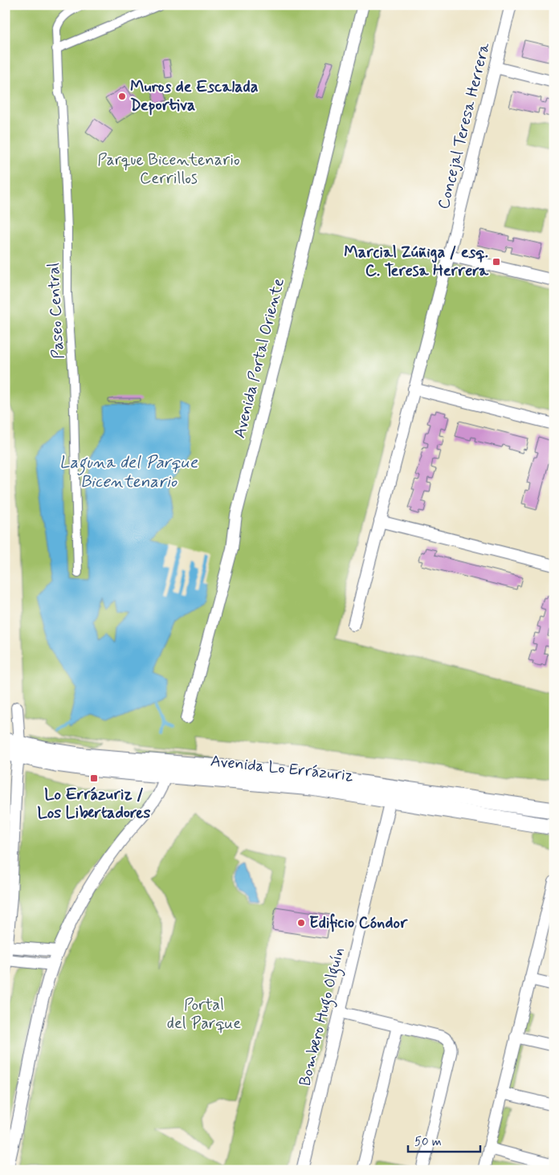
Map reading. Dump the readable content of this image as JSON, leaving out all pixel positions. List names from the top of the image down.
{
  "streets": {
    "main road": ["Avenida Lo Errázuriz"],
    "street": [
      "Concejal Teresa Herrera",
      "Paseo Central",
      "Avenida Portal Oriente",
      "Bombero Hugo Olguín"
    ]
  },
  "crossings": [
    ["Avenida Lo Errázuriz", "Bombero Hugo Olguín"]
  ],
  "water": ["Laguna del Parque Bicentenario"],
  "parks": ["Parque Bicentenario Cerrillos", "Portal del Parque"],
  "places": {
    "other": ["Muros de Escalada Deportiva", "Edificio Cóndor"],
    "transit": ["Marcial Zúñiga / esq. C. Teresa Herrera", "Lo Errázuriz / Los Libertadores"]
  },
  "scale_bar": "50 m"
}
